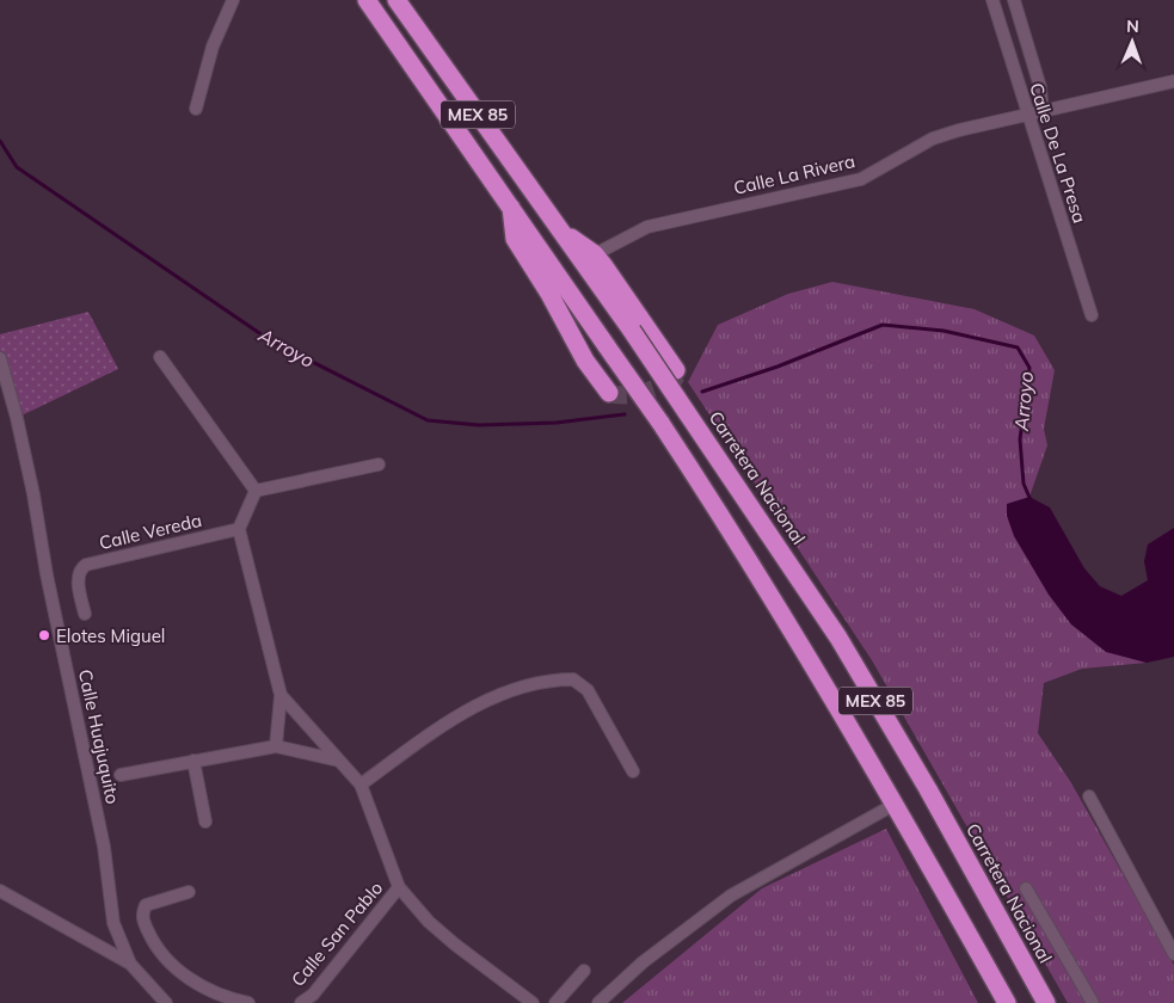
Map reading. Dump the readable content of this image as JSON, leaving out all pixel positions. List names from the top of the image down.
{
  "streets": {
    "highway": ["MEX 85", "Carretera Nacional"],
    "street": [
      "Calle De La Presa",
      "Calle La Rivera",
      "Calle Vereda",
      "Calle Huajuquito",
      "Calle San Pablo"
    ]
  },
  "crossings": [
    ["MEX 85", "Calle La Rivera"],
    ["MEX 85", "Carretera Nacional"],
    ["Calle De La Presa", "Calle La Rivera"]
  ],
  "water": ["Arroyo"],
  "places": ["Elotes Miguel"],
  "north": "top"
}
